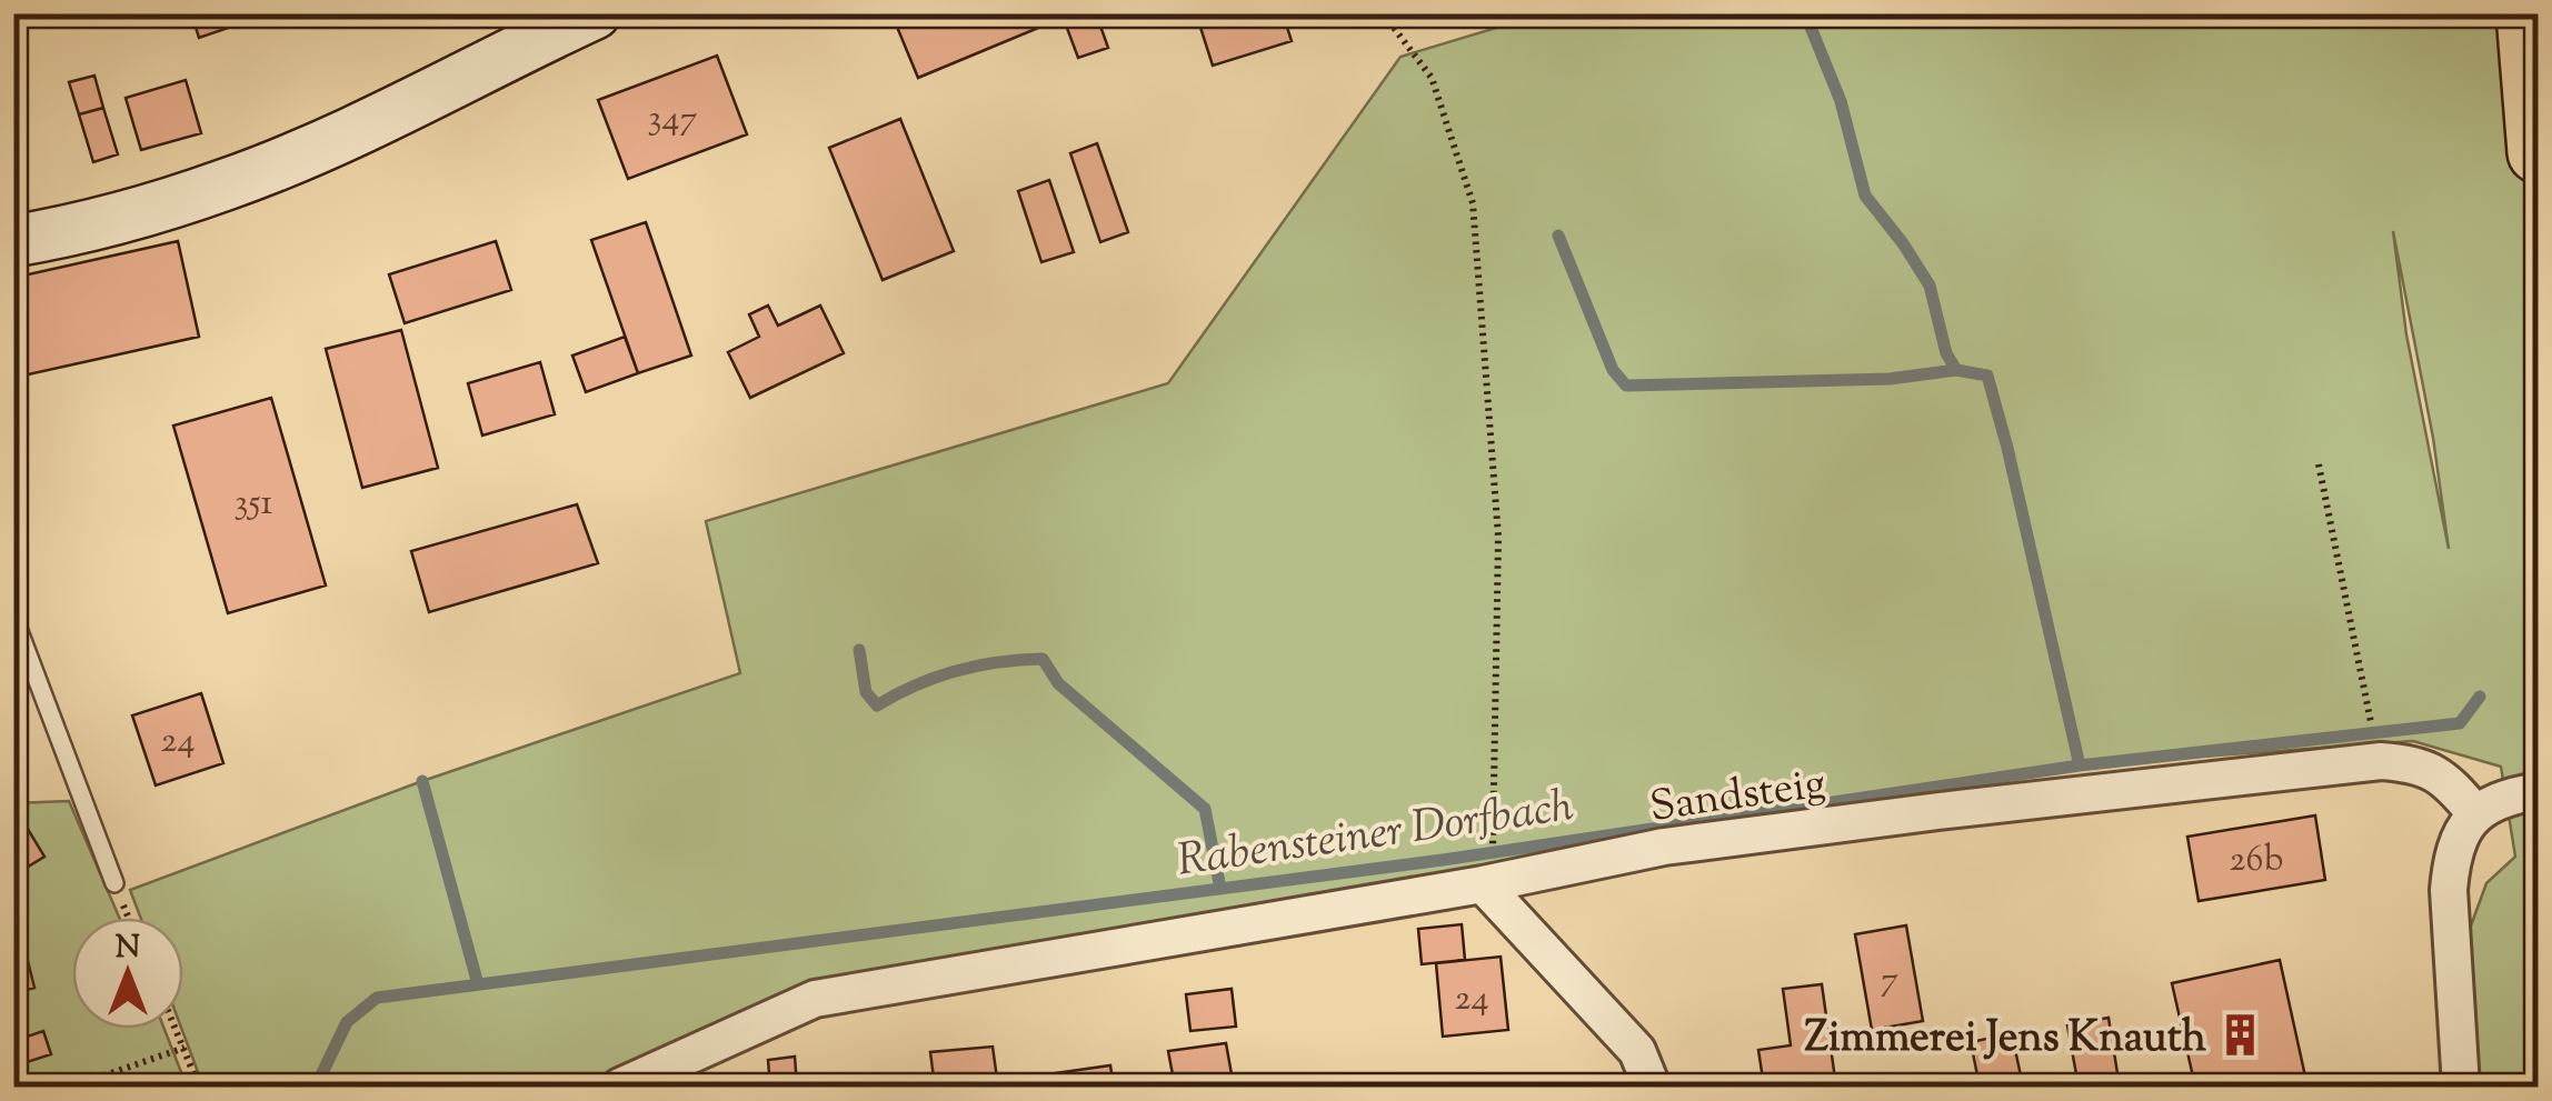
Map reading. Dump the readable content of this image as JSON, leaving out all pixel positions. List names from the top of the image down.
{
  "streets": {
    "street": ["Sandsteig"]
  },
  "water": ["Rabensteiner Dorfbach"],
  "places": {
    "building": ["Zimmerei Jens Knauth"]
  },
  "house_numbers": [
    "347",
    "351",
    "24",
    "26b",
    "7",
    "24"
  ],
  "north": "top"
}
